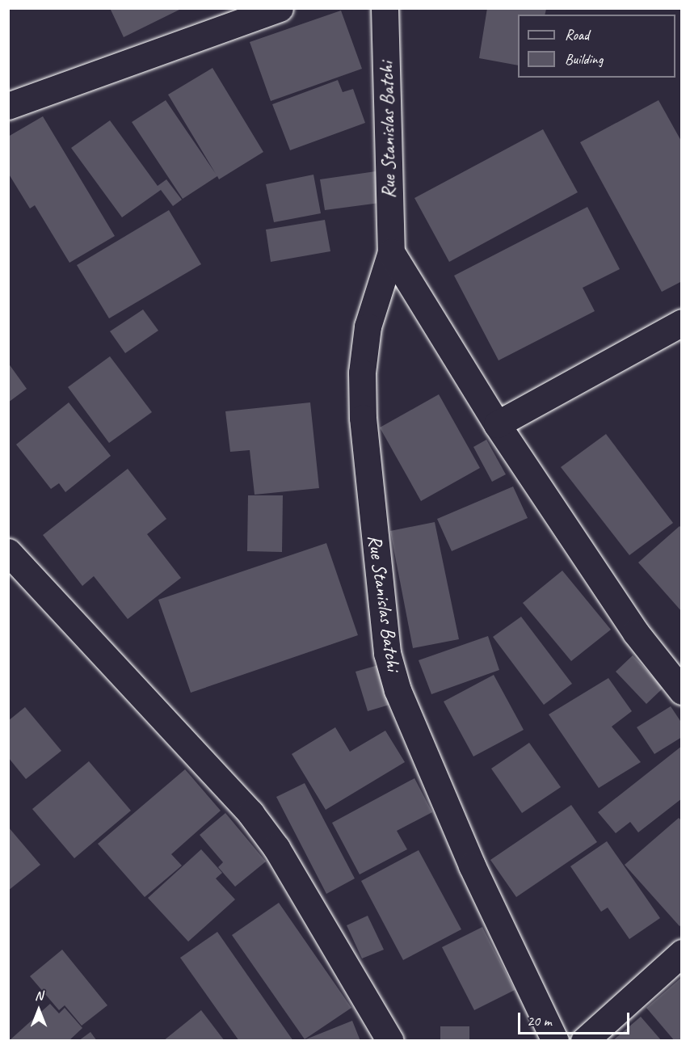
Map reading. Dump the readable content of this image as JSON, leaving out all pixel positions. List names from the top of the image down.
{
  "streets": {
    "street": ["Rue Stanislas Batchi"]
  },
  "legend": ["Road", "Building"],
  "scale_bar": "20 m",
  "north": "top"
}
